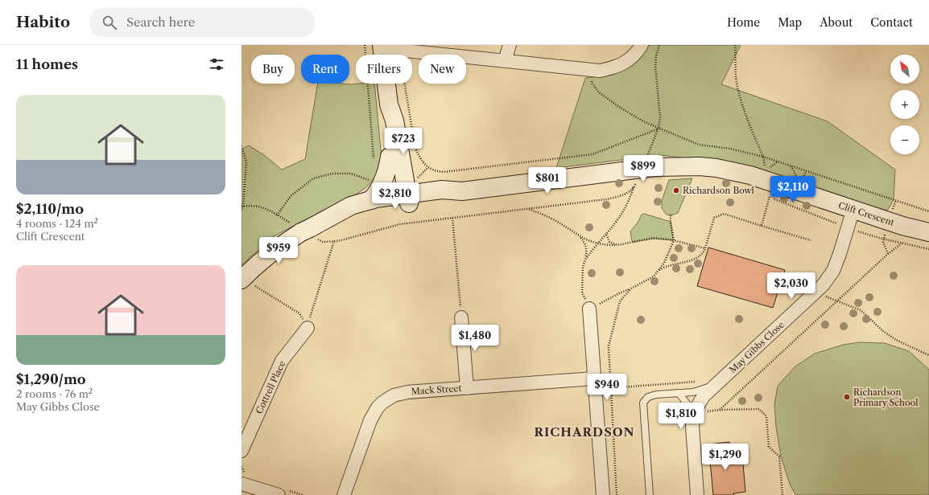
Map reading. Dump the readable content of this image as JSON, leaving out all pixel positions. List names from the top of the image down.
{
  "streets": {
    "street": [
      "Clift Crescent",
      "May Gibbs Close",
      "Cottrell Place",
      "Mack Street"
    ]
  },
  "crossings": [
    ["Clift Crescent", "May Gibbs Close"]
  ],
  "districts": ["RICHARDSON"],
  "places": ["Richardson Bowl", "Richardson Primary School"],
  "north": "top left",
  "page": {
    "header": "Habito",
    "search": "Search here",
    "nav": [
      "Home",
      "Map",
      "About",
      "Contact"
    ],
    "heading": "11 homes",
    "map_buttons": ["+", "−"],
    "chip": [
      "Buy",
      "Rent",
      "Filters",
      "New"
    ],
    "list": [
      {
        "name": "$2,110/mo",
        "note": "4 rooms · 124 m² · Clift Crescent"
      },
      {
        "name": "$1,290/mo",
        "note": "2 rooms · 76 m² · May Gibbs Close"
      }
    ],
    "price": [
      "$723",
      "$899",
      "$801",
      "$2,110",
      "$2,810",
      "$959",
      "$2,030",
      "$1,480",
      "$940",
      "$1,810",
      "$1,290"
    ]
  }
}
